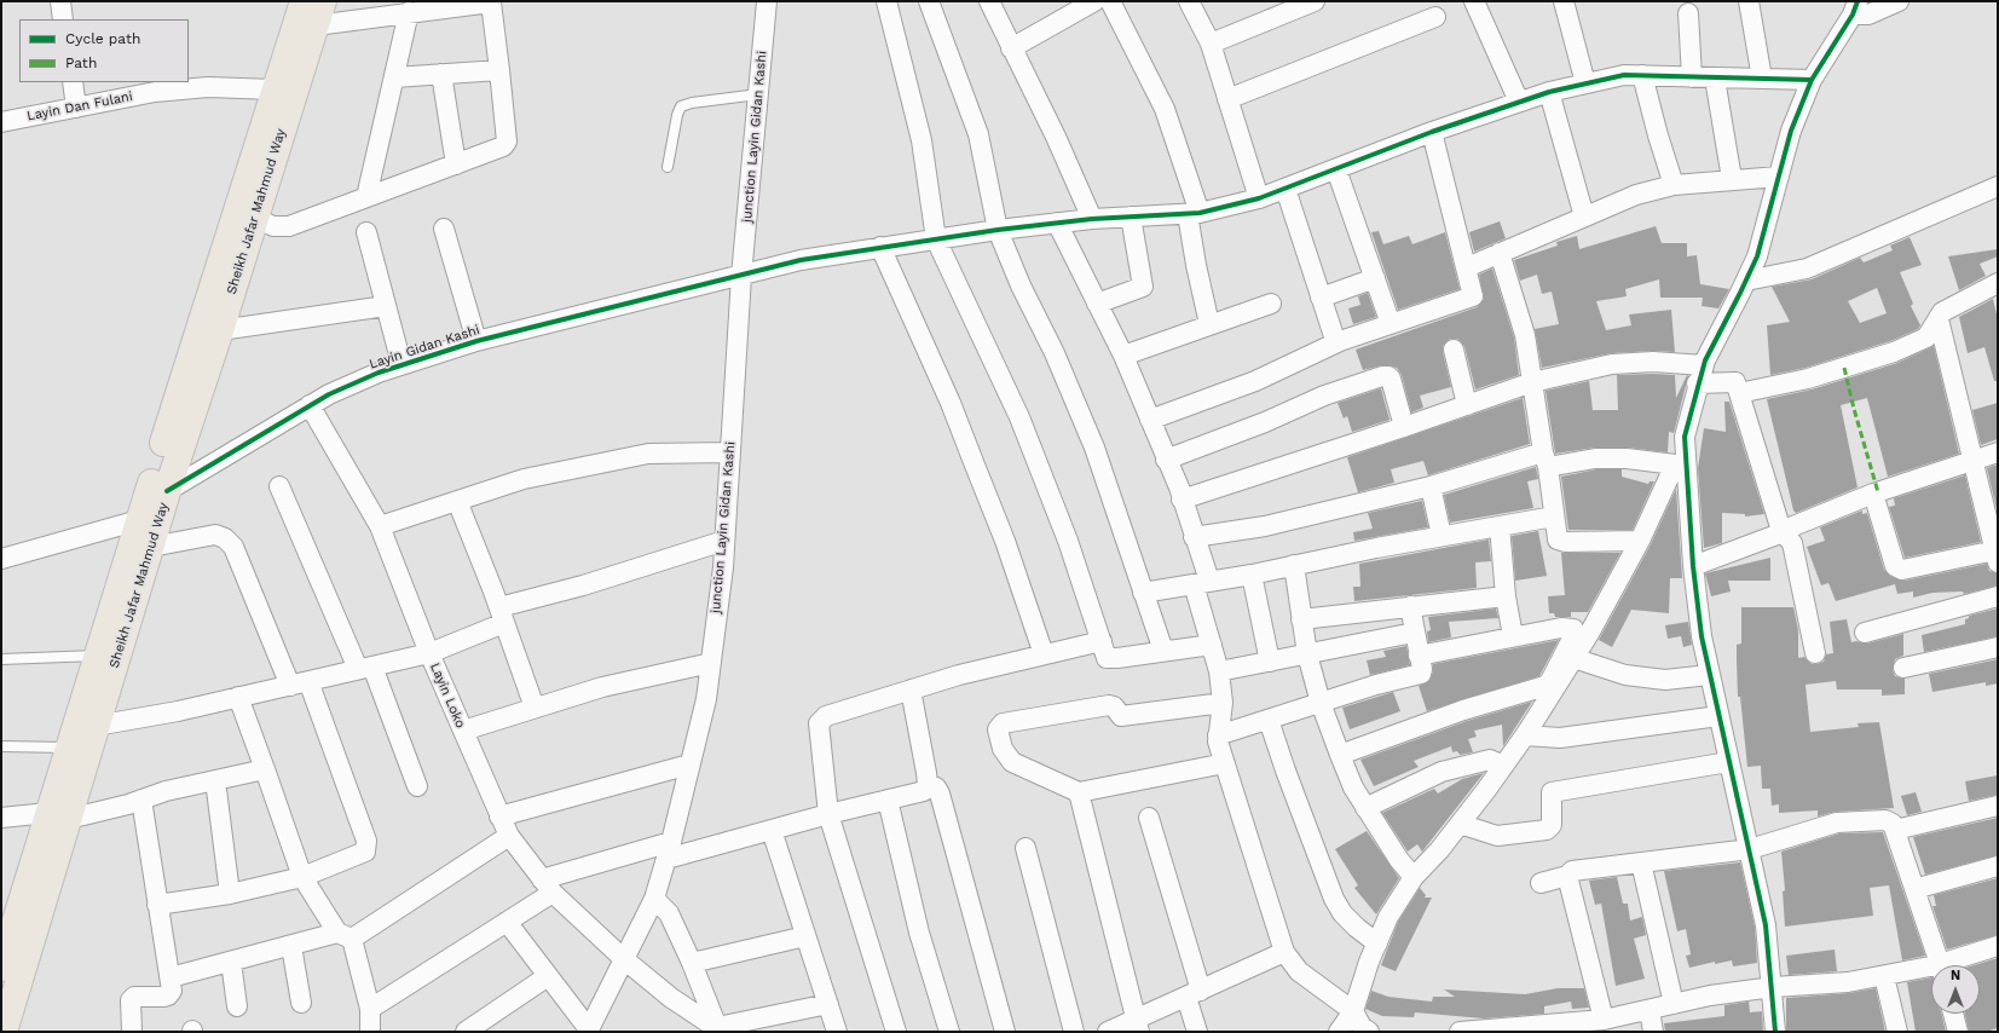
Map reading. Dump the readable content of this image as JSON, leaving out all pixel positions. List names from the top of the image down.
{
  "streets": {
    "main road": ["Sheikh Jafar Mahmud Way"],
    "street": [
      "Layin Dan Fulani",
      "junction Layin Gidan Kashi",
      "Layin Gidan Kashi",
      "Layin Loko"
    ]
  },
  "crossings": [
    ["Layin Dan Fulani", "Sheikh Jafar Mahmud Way"],
    ["junction Layin Gidan Kashi", "Layin Gidan Kashi"],
    ["junction Layin Gidan Kashi", "Layin Loko"],
    ["Sheikh Jafar Mahmud Way", "Layin Gidan Kashi"],
    ["Layin Gidan Kashi", "Layin Loko"]
  ],
  "legend": ["Cycle path", "Path"],
  "north": "top"
}
